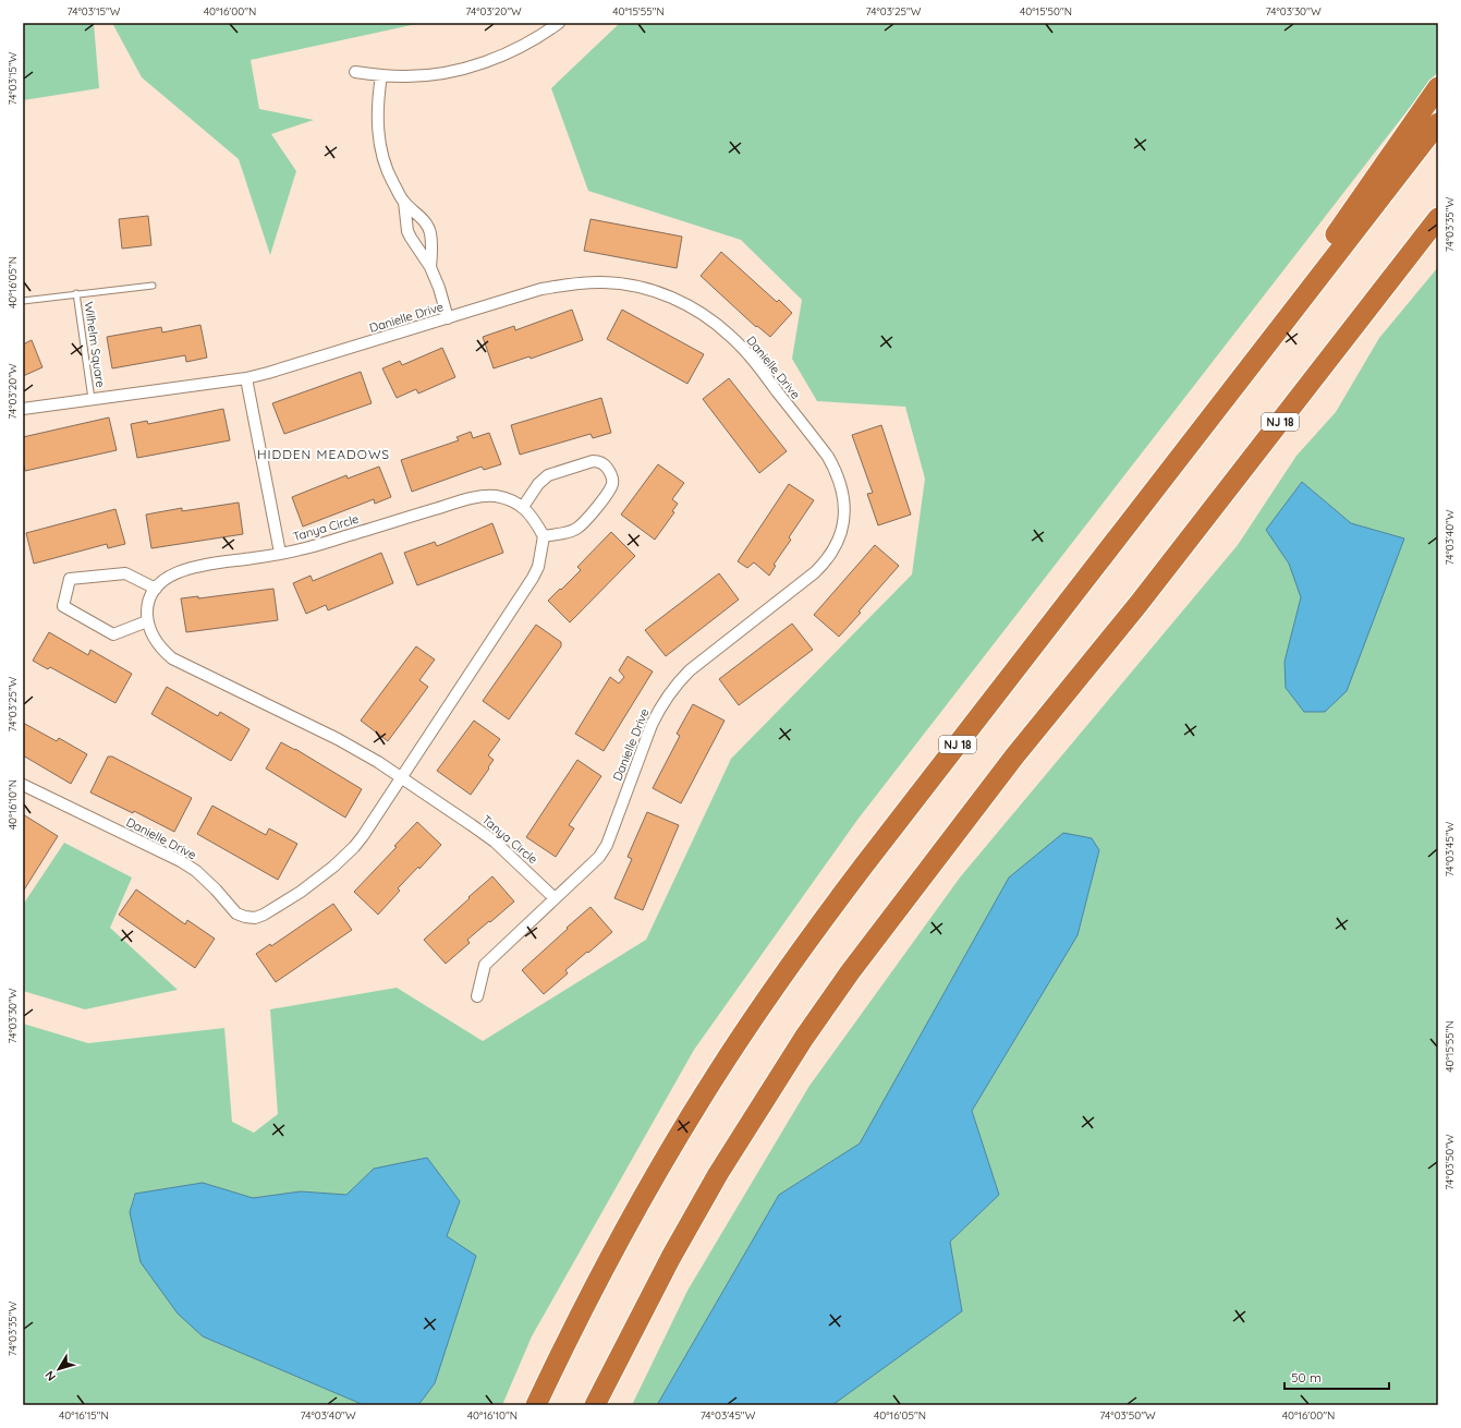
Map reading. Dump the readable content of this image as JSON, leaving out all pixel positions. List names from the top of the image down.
{
  "streets": {
    "highway": ["NJ 18"],
    "street": ["Danielle Drive", "Tanya Circle"],
    "lane": ["Wilhelm Square"]
  },
  "crossings": [
    ["Danielle Drive", "Wilhelm Square"],
    ["Danielle Drive", "Tanya Circle"]
  ],
  "districts": ["HIDDEN MEADOWS"],
  "scale_bar": "50 m",
  "north": "bottom left",
  "coordinates": [
    "74°03'15\"W",
    "40°16'00\"N",
    "74°03'20\"W",
    "40°15'55\"N",
    "74°03'25\"W",
    "40°15'50\"N",
    "74°03'30\"W",
    "74°03'35\"W",
    "40°16'05\"N",
    "74°03'40\"W",
    "40°16'10\"N",
    "74°03'45\"W",
    "74°03'50\"W",
    "40°16'15\"N"
  ]
}
